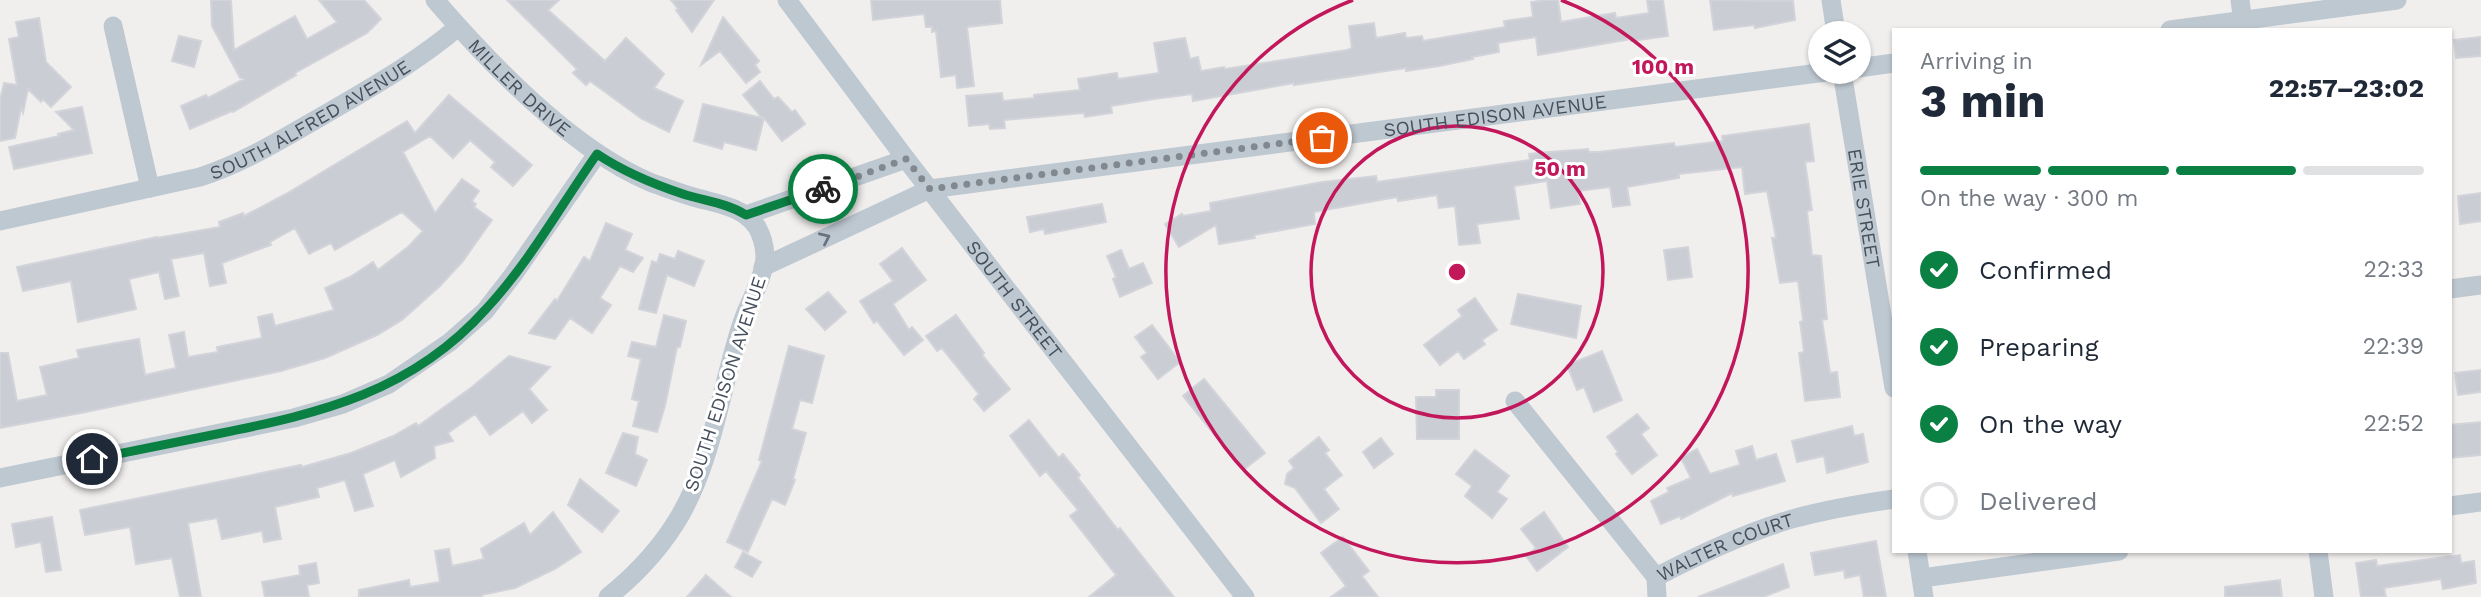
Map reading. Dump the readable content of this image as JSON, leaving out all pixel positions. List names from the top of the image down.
{
  "streets": {
    "street": [
      "MILLER DRIVE",
      "SOUTH EDISON AVENUE",
      "SOUTH ALFRED AVENUE",
      "ERIE STREET",
      "SOUTH STREET",
      "WALTER COURT"
    ]
  },
  "crossings": [
    ["MILLER DRIVE", "SOUTH EDISON AVENUE"],
    ["MILLER DRIVE", "SOUTH ALFRED AVENUE"],
    ["SOUTH EDISON AVENUE", "SOUTH STREET"]
  ],
  "page": {
    "heading": ["3 min", "Arriving in", "22:57–23:02"],
    "bar": "On the way · 300 m",
    "list": [
      ["Confirmed", "22:33"],
      ["Preparing", "22:39"],
      ["On the way", "22:52"],
      "Delivered"
    ]
  },
  "rings": ["100 m", "50 m"]
}
